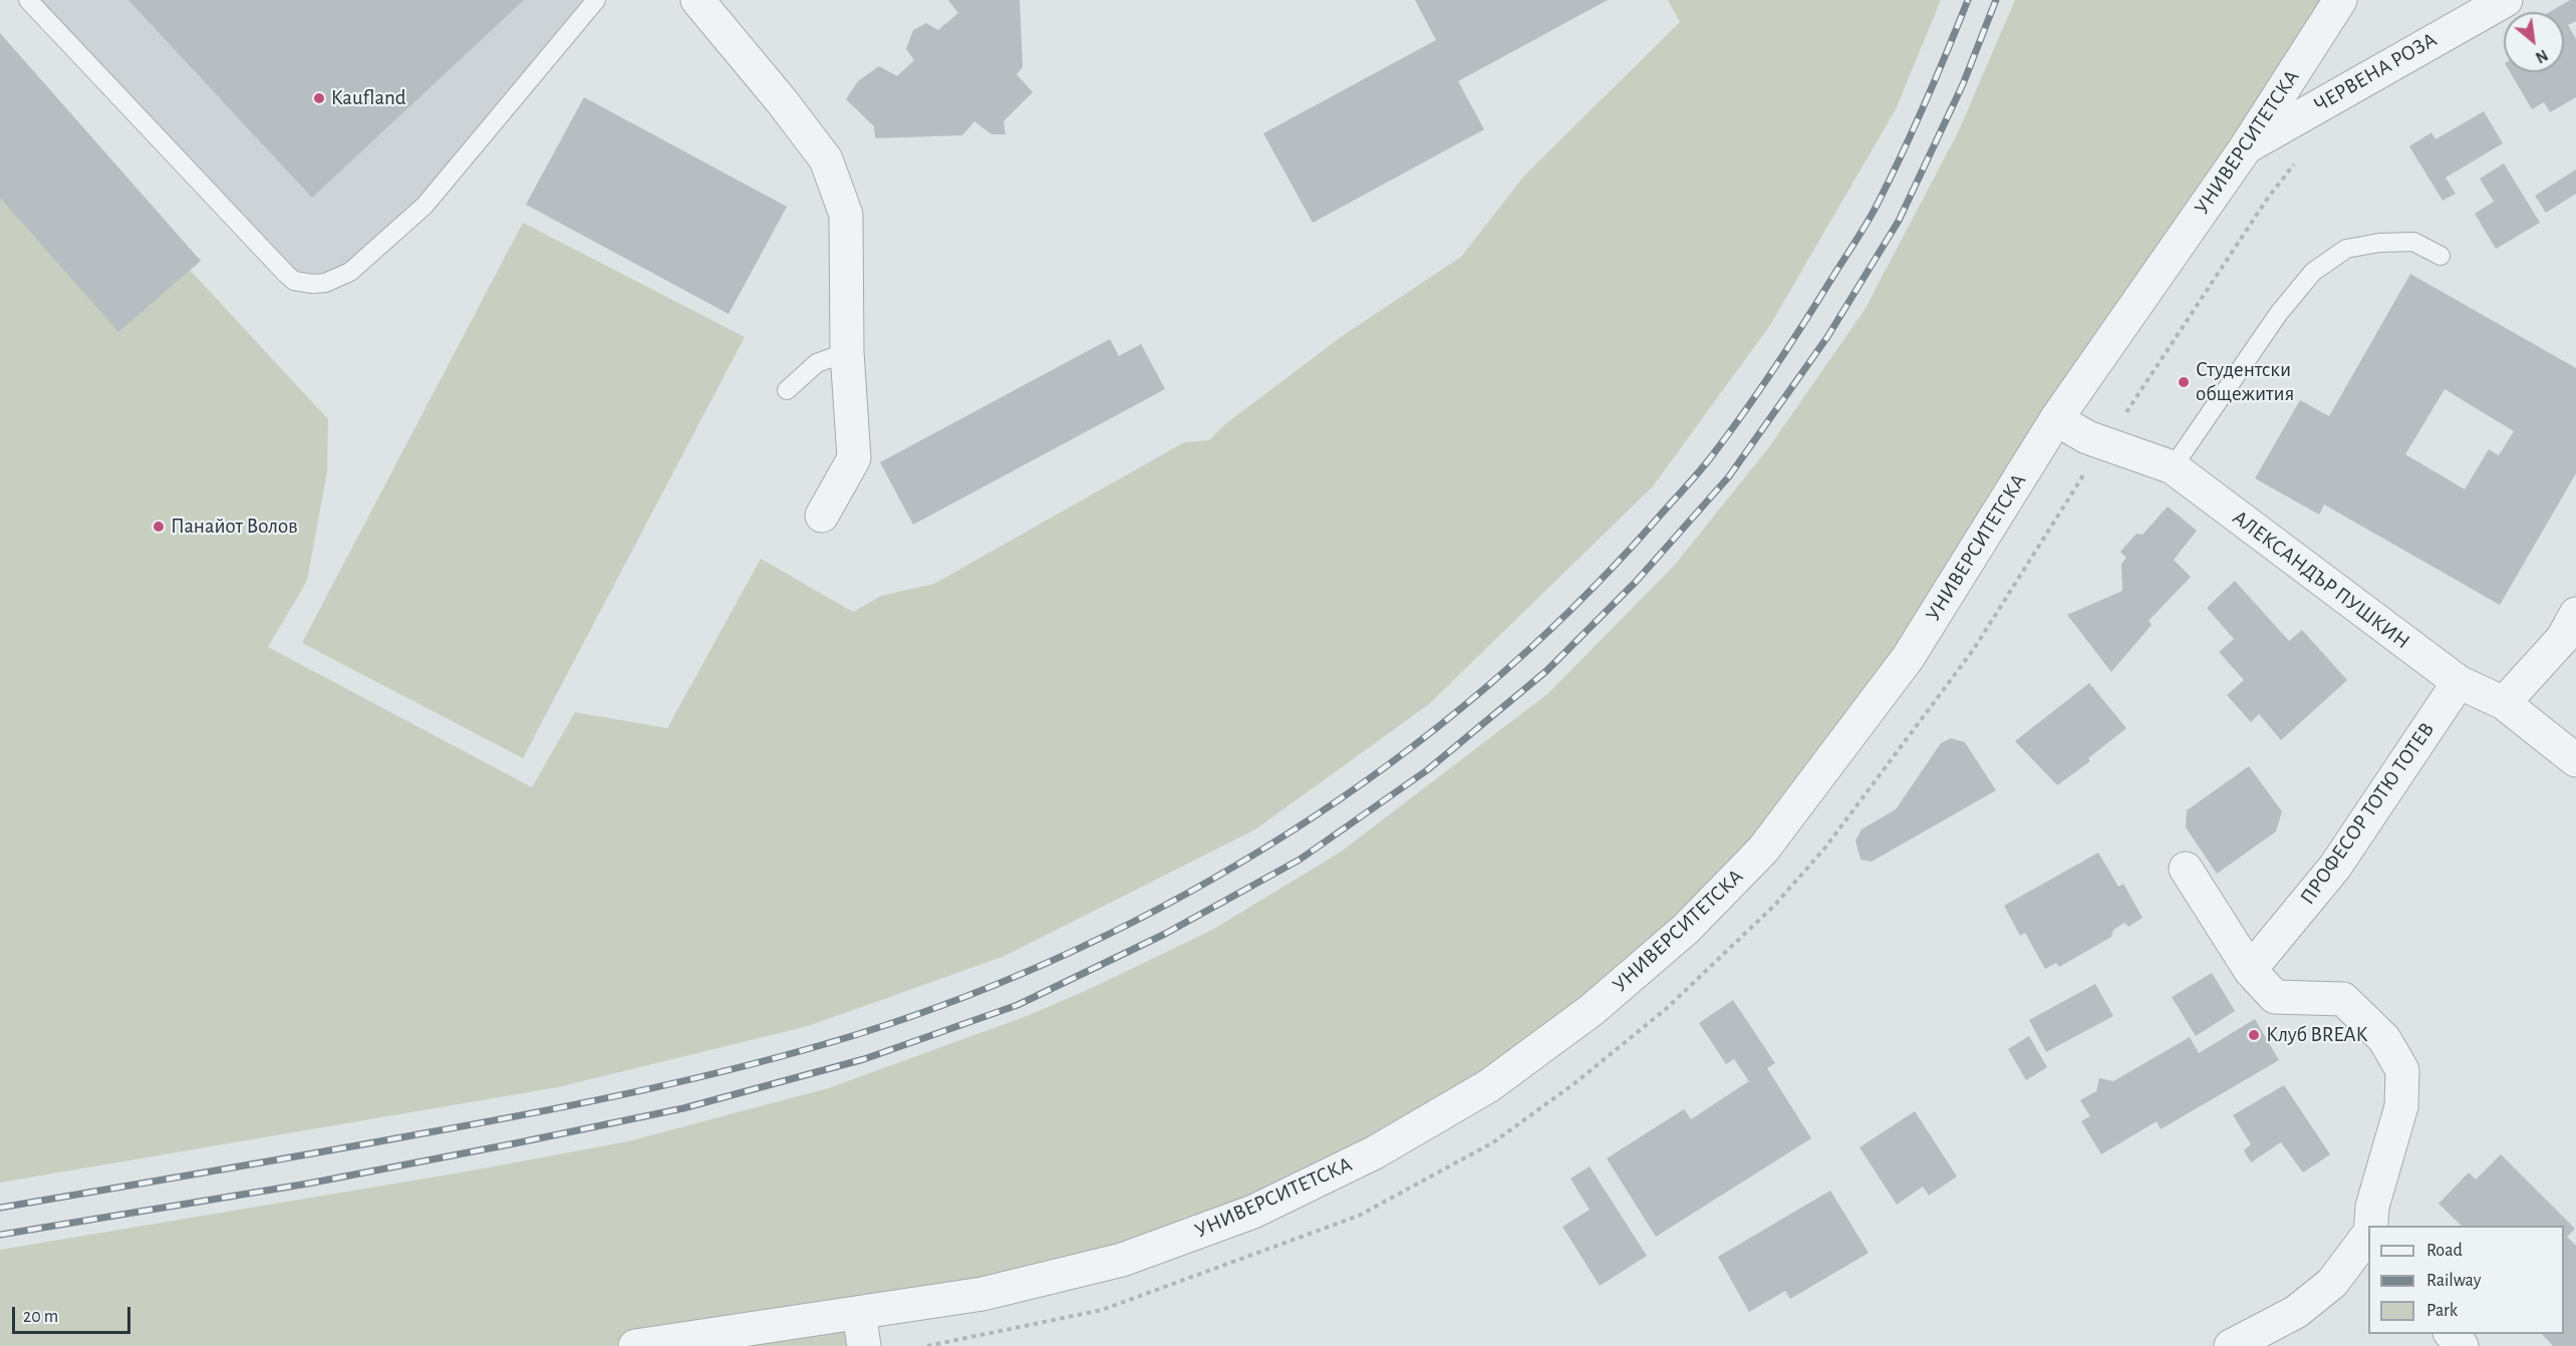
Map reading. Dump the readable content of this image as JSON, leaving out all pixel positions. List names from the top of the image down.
{
  "streets": {
    "street": [
      "ЧЕРВЕНА РОЗА",
      "УНИВЕРСИТЕТСКА",
      "АЛЕКСАНДЪР ПУШКИН",
      "ПРОФЕСОР ТОТЮ ТОТЕВ"
    ]
  },
  "crossings": [
    ["ЧЕРВЕНА РОЗА", "УНИВЕРСИТЕТСКА"],
    ["УНИВЕРСИТЕТСКА", "АЛЕКСАНДЪР ПУШКИН"],
    ["АЛЕКСАНДЪР ПУШКИН", "ПРОФЕСОР ТОТЮ ТОТЕВ"]
  ],
  "places": [
    "Kaufland",
    "Студентски общежития",
    "Панайот Волов",
    "Клуб BREAK"
  ],
  "legend": ["Road", "Railway", "Park"],
  "scale_bar": "20 m",
  "north": "bottom right"
}
